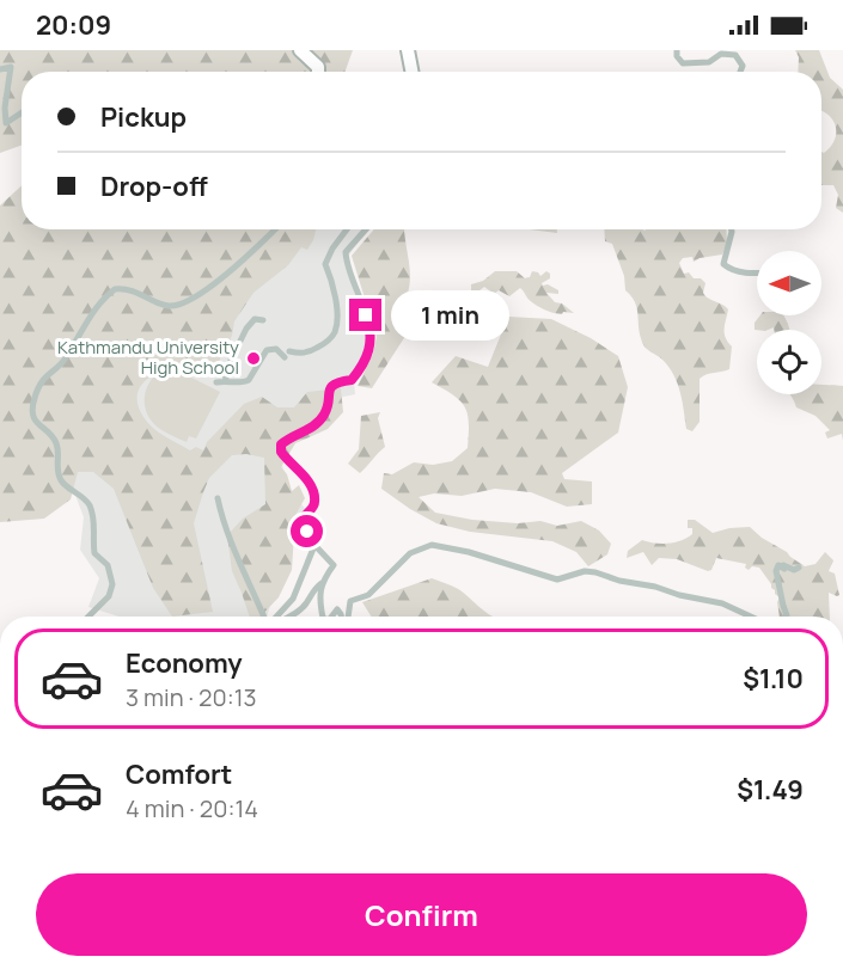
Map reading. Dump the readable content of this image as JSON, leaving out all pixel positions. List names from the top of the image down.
{
  "places": ["Kathmandu University High School"],
  "north": "left",
  "page": {
    "status": "20:09",
    "banner": ["Pickup", "Drop-off"],
    "bubble": "1 min",
    "list": [
      {
        "name": "Economy",
        "note": "3 min · 20:13",
        "value": "$1.10"
      },
      {
        "name": "Comfort",
        "note": "4 min · 20:14",
        "value": "$1.49"
      }
    ],
    "buttons": "Confirm"
  }
}
